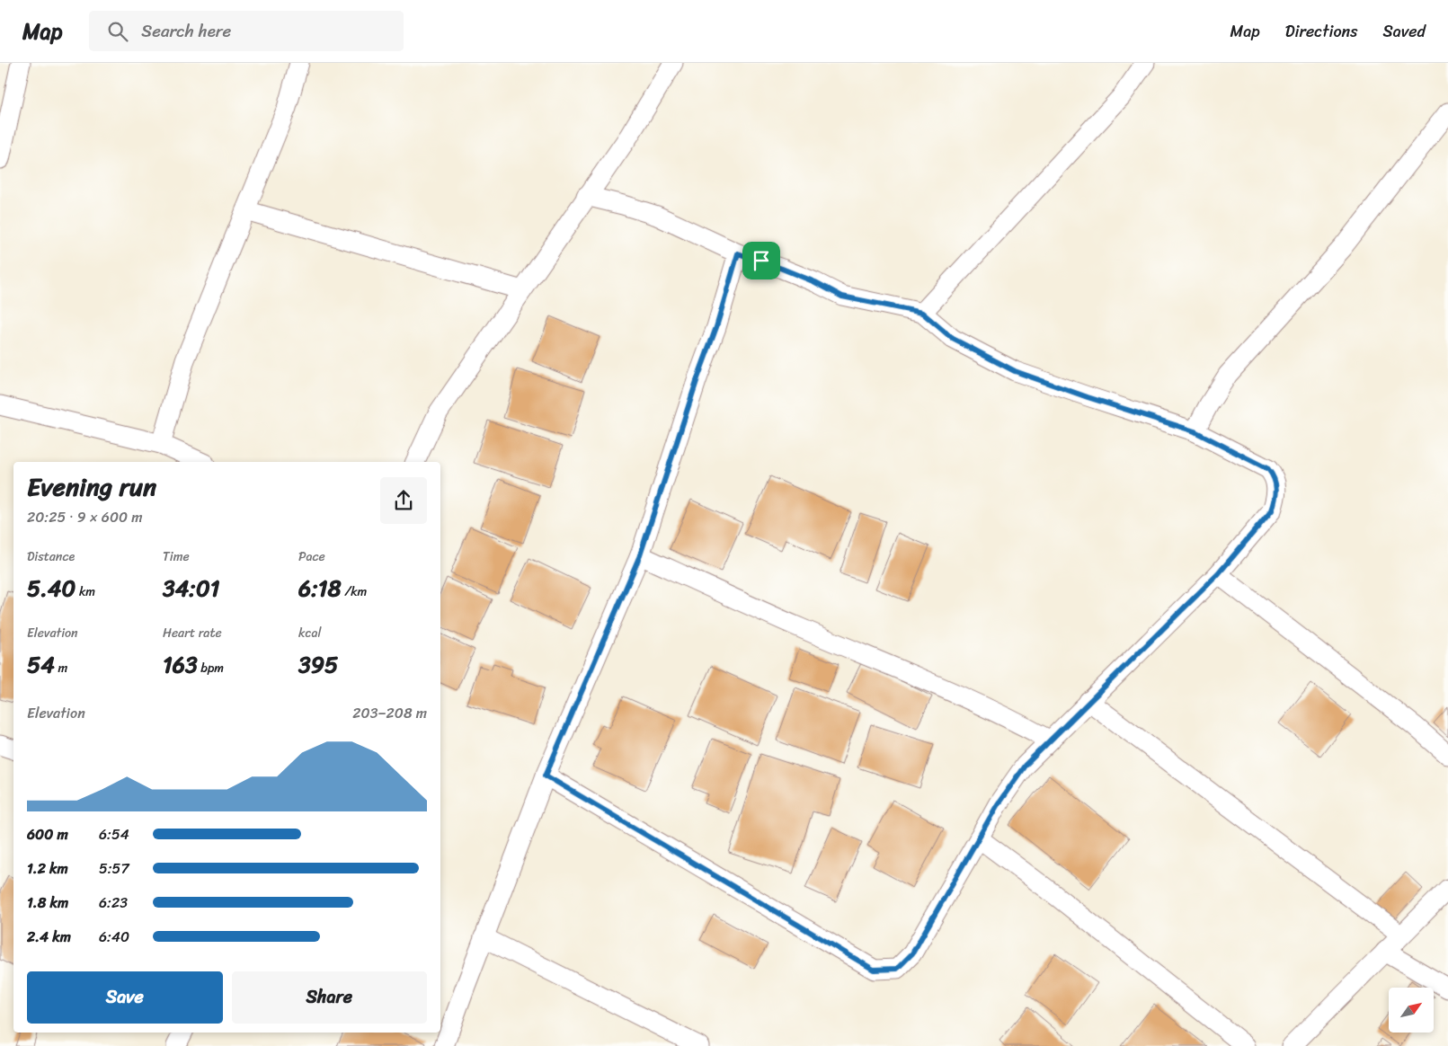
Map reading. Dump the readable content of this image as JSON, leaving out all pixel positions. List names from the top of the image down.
{
  "north": "top right",
  "page": {
    "header": "Map",
    "search": "Search here",
    "nav": ["Map", "Directions", "Saved"],
    "heading": ["Evening run", "20:25 · 9 × 600 m"],
    "stats": [
      ["Distance", "5.40 km"],
      ["Time", "34:01"],
      ["Pace", "6:18 /km"],
      ["Elevation", "54 m"],
      ["Heart rate", "163 bpm"],
      ["kcal", "395"]
    ],
    "chart": ["Elevation", "203–208 m"],
    "list": [
      {
        "name": "600 m",
        "note": "6:54"
      },
      {
        "name": "1.2 km",
        "note": "5:57"
      },
      {
        "name": "1.8 km",
        "note": "6:23"
      },
      {
        "name": "2.4 km",
        "note": "6:40"
      }
    ],
    "buttons": ["Save", "Share"]
  }
}
